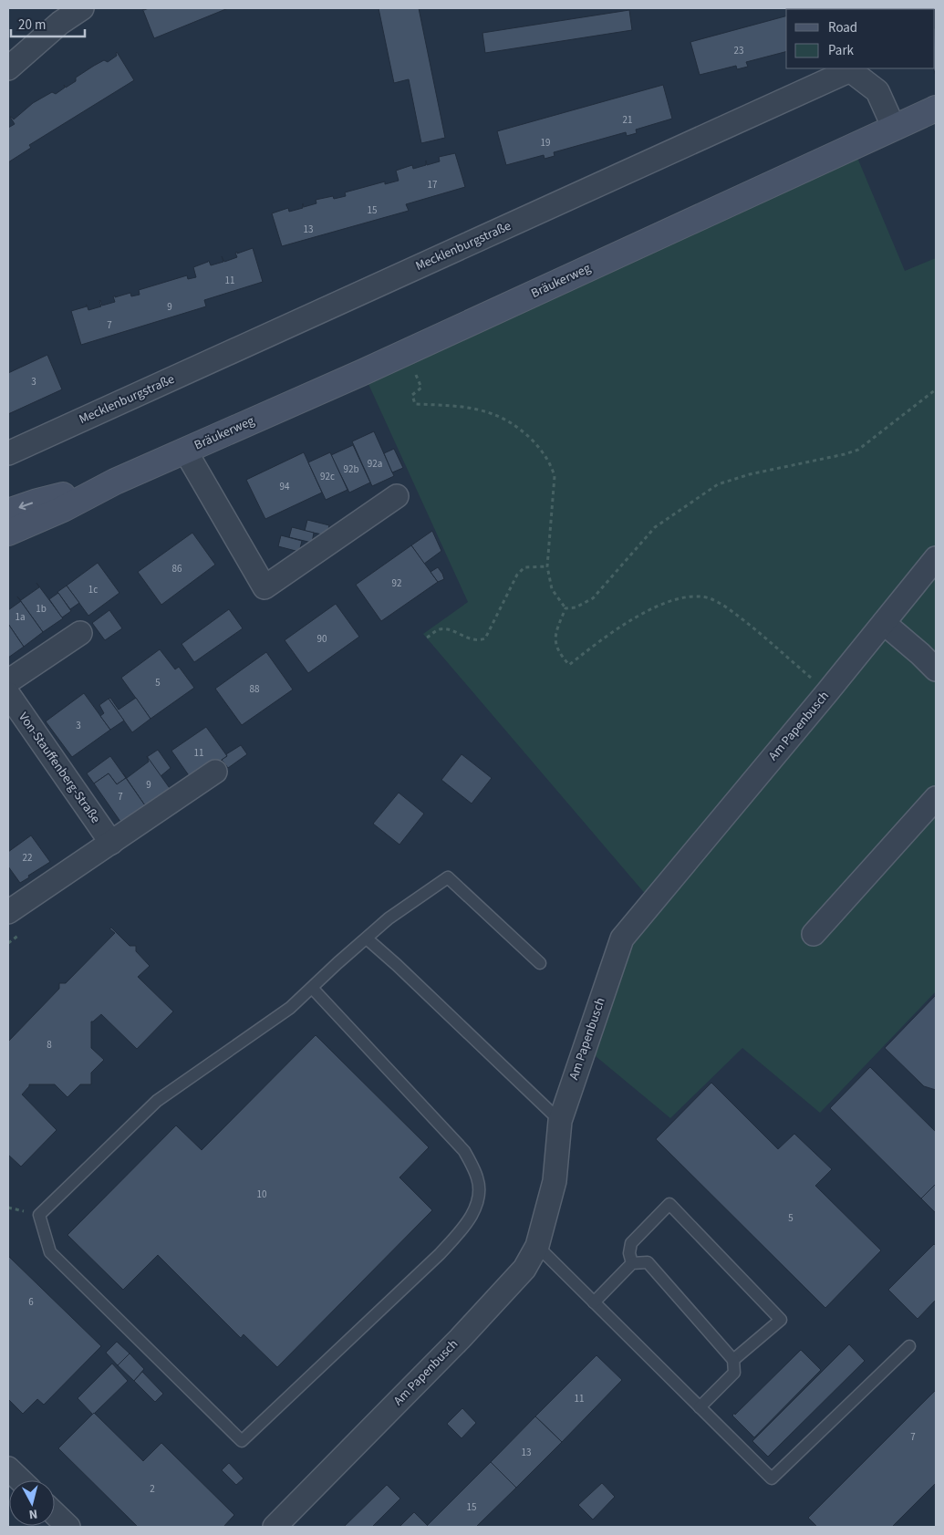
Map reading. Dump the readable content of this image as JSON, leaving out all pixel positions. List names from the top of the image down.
{
  "streets": {
    "main road": ["Bräukerweg"],
    "street": ["Mecklenburgstraße", "Am Papenbusch", "Von-Stauffenberg-Straße"]
  },
  "crossings": [
    ["Mecklenburgstraße", "Bräukerweg"]
  ],
  "house_numbers": [
    "23",
    "21",
    "19",
    "17",
    "15",
    "13",
    "11",
    "9",
    "7",
    "3",
    "92a",
    "92b",
    "92c",
    "94",
    "86",
    "92",
    "1c",
    "1b",
    "1a",
    "90",
    "5",
    "88",
    "3",
    "11",
    "9",
    "7",
    "22",
    "8",
    "10",
    "5",
    "6",
    "11",
    "7",
    "13",
    "2",
    "15"
  ],
  "legend": ["Road", "Park"],
  "scale_bar": "20 m",
  "north": "bottom"
}
